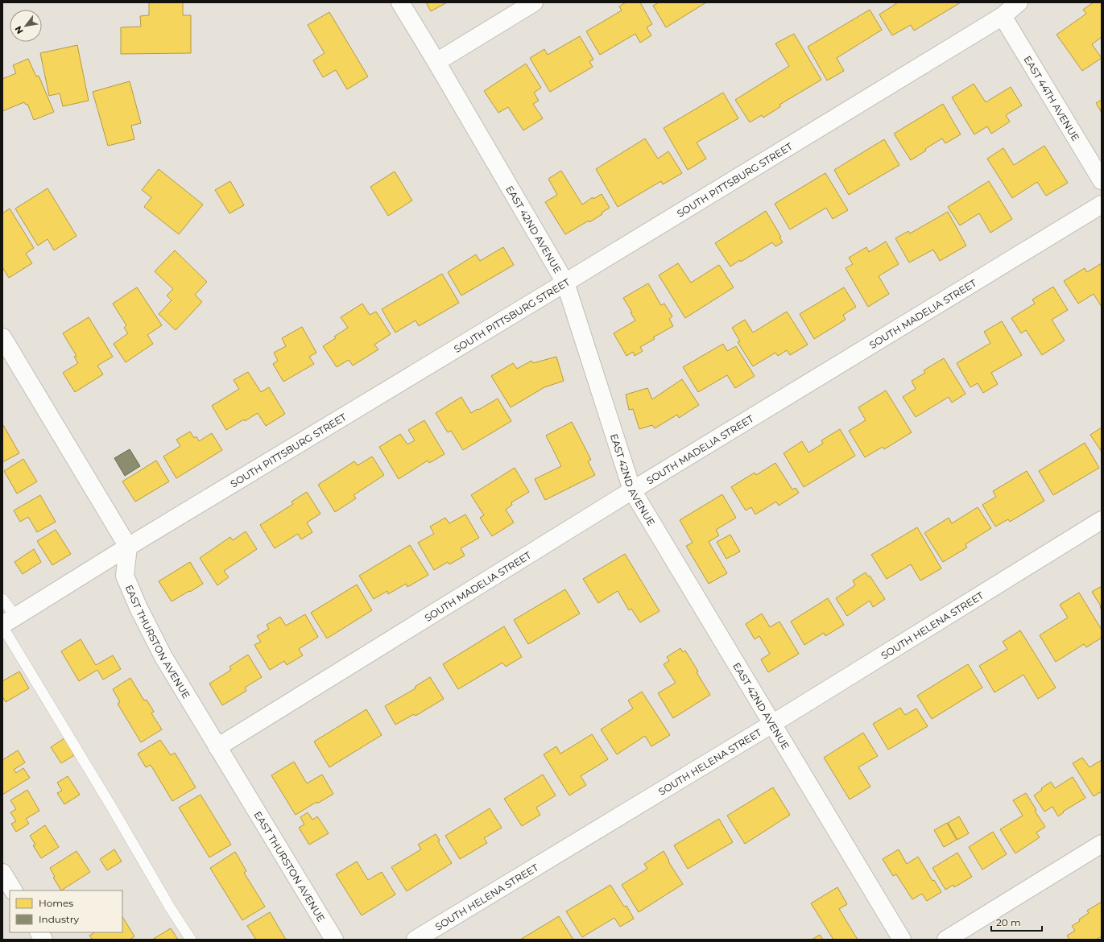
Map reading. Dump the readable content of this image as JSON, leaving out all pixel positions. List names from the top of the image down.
{
  "streets": {
    "street": [
      "EAST 44TH AVENUE",
      "SOUTH PITTSBURG STREET",
      "EAST 42ND AVENUE",
      "SOUTH MADELIA STREET",
      "SOUTH HELENA STREET",
      "EAST THURSTON AVENUE"
    ]
  },
  "crossings": [
    ["EAST 44TH AVENUE", "SOUTH PITTSBURG STREET"],
    ["SOUTH PITTSBURG STREET", "EAST 42ND AVENUE"],
    ["SOUTH PITTSBURG STREET", "EAST THURSTON AVENUE"],
    ["EAST 42ND AVENUE", "SOUTH MADELIA STREET"],
    ["EAST 42ND AVENUE", "SOUTH HELENA STREET"],
    ["SOUTH MADELIA STREET", "EAST THURSTON AVENUE"]
  ],
  "legend": ["Homes", "Industry"],
  "scale_bar": "20 m",
  "north": "bottom left"
}
